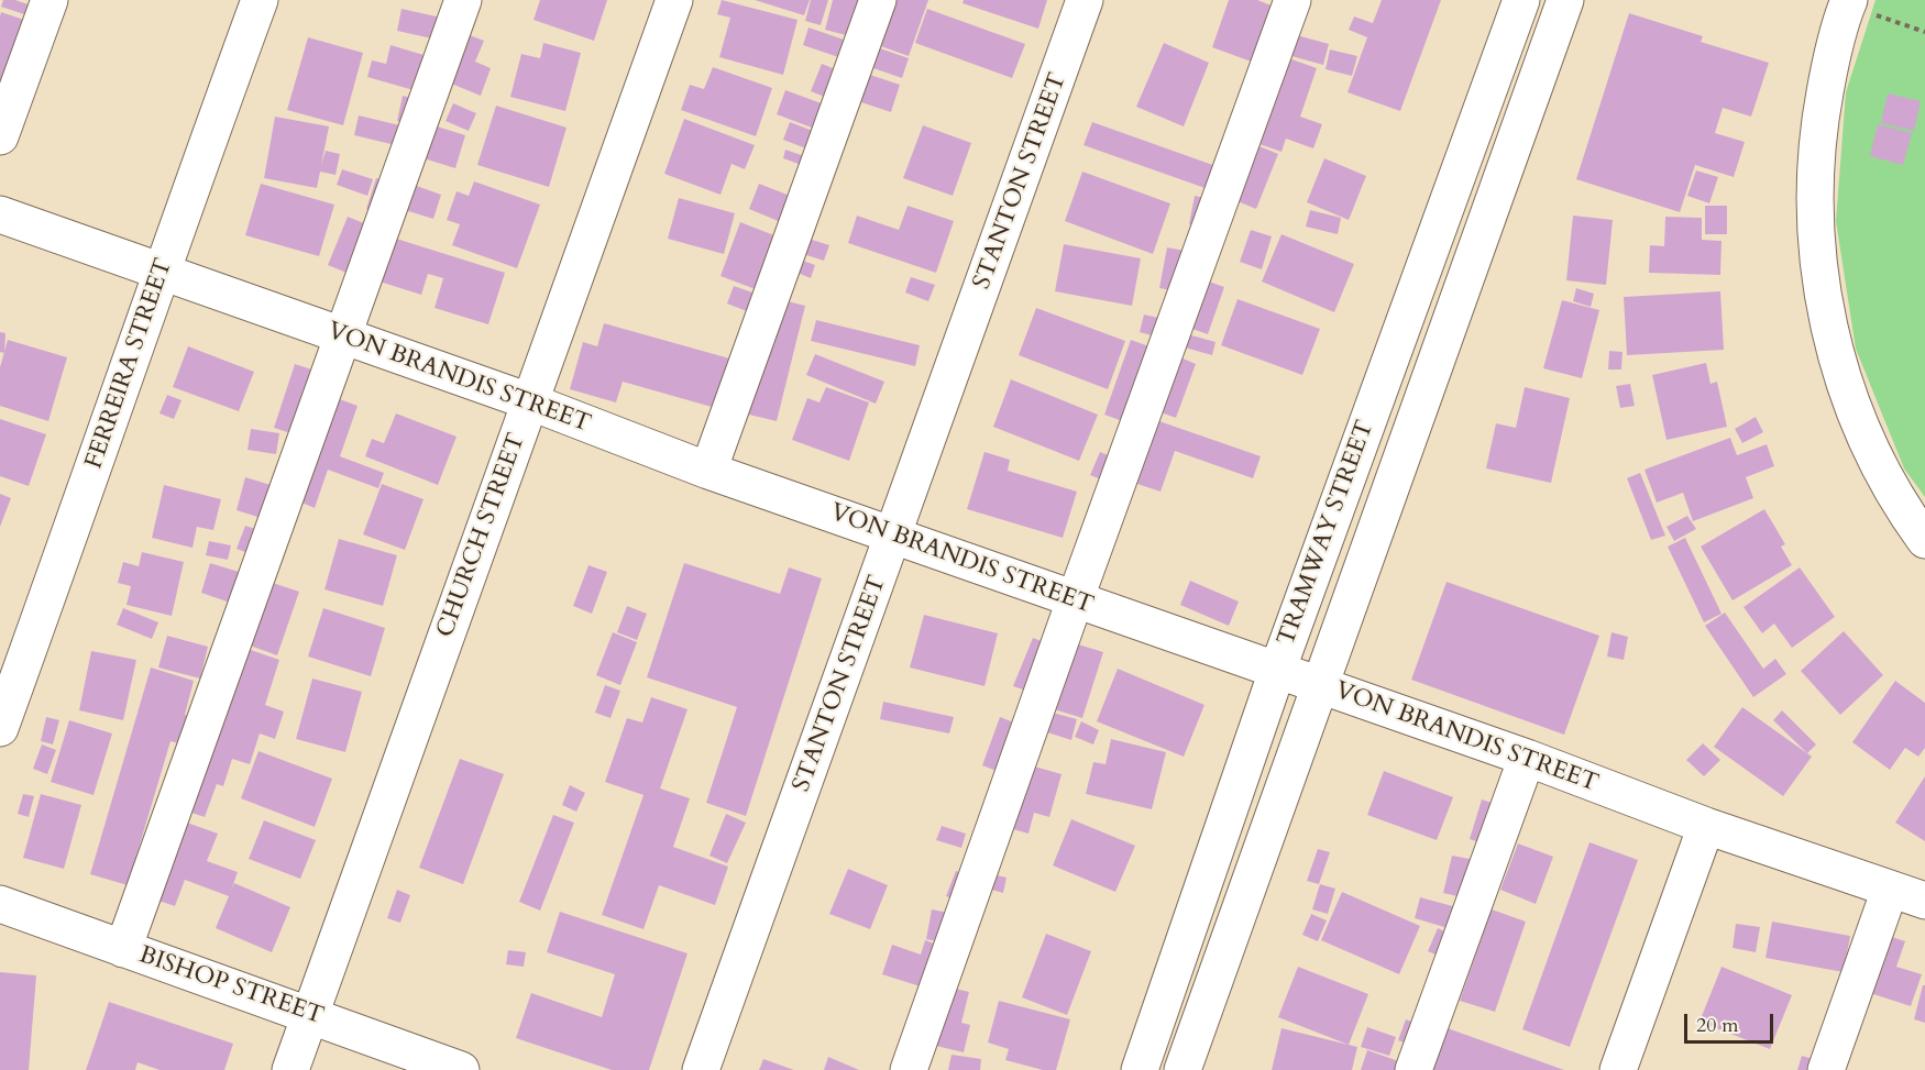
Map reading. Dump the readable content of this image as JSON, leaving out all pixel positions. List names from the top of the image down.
{
  "streets": {
    "street": [
      "STANTON STREET",
      "FERREIRA STREET",
      "VON BRANDIS STREET",
      "TRAMWAY STREET",
      "CHURCH STREET",
      "BISHOP STREET"
    ]
  },
  "crossings": [
    ["STANTON STREET", "VON BRANDIS STREET"],
    ["FERREIRA STREET", "VON BRANDIS STREET"],
    ["VON BRANDIS STREET", "TRAMWAY STREET"],
    ["VON BRANDIS STREET", "CHURCH STREET"],
    ["CHURCH STREET", "BISHOP STREET"]
  ],
  "scale_bar": "20 m"
}
